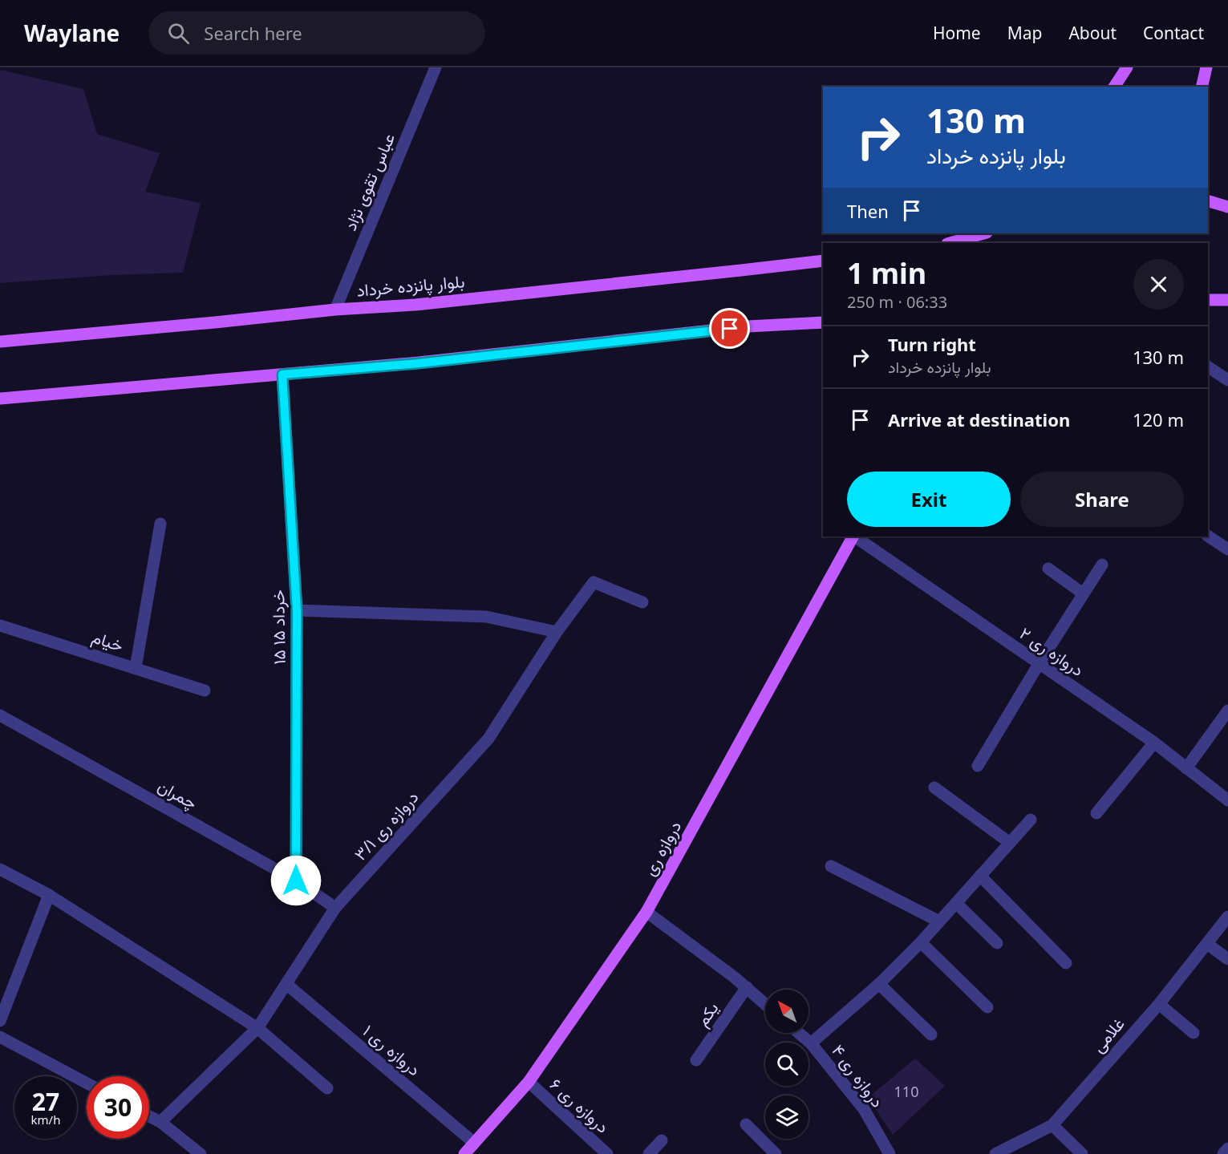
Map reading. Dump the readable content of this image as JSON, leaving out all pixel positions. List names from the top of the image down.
{
  "streets": {
    "main road": ["بلوار پانزده خرداد", "دروازه ری"],
    "street": [
      "عباس تقوی نژاد",
      "۱۵ خرداد ۱۵",
      "خیام",
      "دروازه ری ۲",
      "چمران",
      "دروازه ری ۳/۱",
      "یکم",
      "غلامی",
      "دروازه ری ۱",
      "دروازه ری ۴",
      "دروازه ری ۶"
    ]
  },
  "crossings": [
    ["عباس تقوی نژاد", "بلوار پانزده خرداد"],
    ["۱۵ خرداد ۱۵", "چمران"],
    ["چمران", "دروازه ری ۳/۱"],
    ["دروازه ری ۳/۱", "دروازه ری ۱"],
    ["دروازه ری", "دروازه ری ۱"],
    ["دروازه ری", "دروازه ری ۶"]
  ],
  "house_numbers": ["110"],
  "north": "top left",
  "page": {
    "header": "Waylane",
    "search": "Search here",
    "nav": [
      "Home",
      "Map",
      "About",
      "Contact"
    ],
    "turn": ["130 m", "بلوار پانزده خرداد"],
    "then": "Then",
    "heading": ["1 min", "250 m · 06:33"],
    "list": [
      {
        "name": "Turn right",
        "note": "بلوار پانزده خرداد",
        "value": "130 m"
      },
      {
        "name": "Arrive at destination",
        "value": "120 m"
      }
    ],
    "buttons": ["Exit", "Share"],
    "speed": "27 km/h",
    "limit": "30"
  }
}
